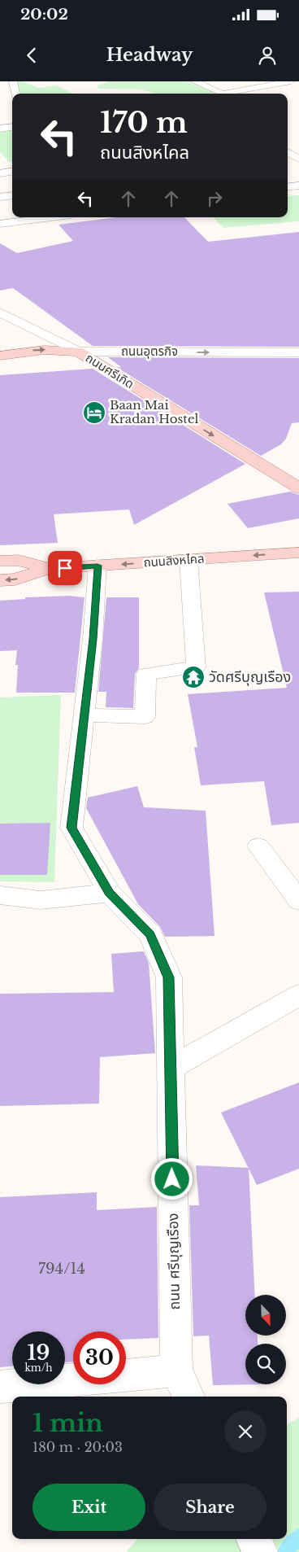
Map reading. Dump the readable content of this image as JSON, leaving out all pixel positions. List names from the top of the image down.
{
  "streets": {
    "main road": ["ถนนอุตรกิจ", "ถนนศรีเกิด", "ถนนสิงหไคล"],
    "street": ["ถนน ศรีบุญเรือง"]
  },
  "crossings": [
    ["ถนนอุตรกิจ", "ถนนศรีเกิด"],
    ["ถนนสิงหไคล", "ถนน ศรีบุญเรือง"]
  ],
  "one_way": ["ถนนอุตรกิจ", "ถนนศรีเกิด", "ถนนสิงหไคล"],
  "places": {
    "hotel": ["Baan Mai Kradan Hostel"],
    "temple": ["วัดศรีบุญเรือง"]
  },
  "house_numbers": ["794/14"],
  "north": "bottom right",
  "page": {
    "status": "20:02",
    "header": "Headway",
    "turn": ["170 m", "ถนนสิงหไคล"],
    "speed": "19 km/h",
    "limit": "30",
    "heading": ["1 min", "180 m · 20:03"],
    "buttons": ["Exit", "Share"]
  }
}
